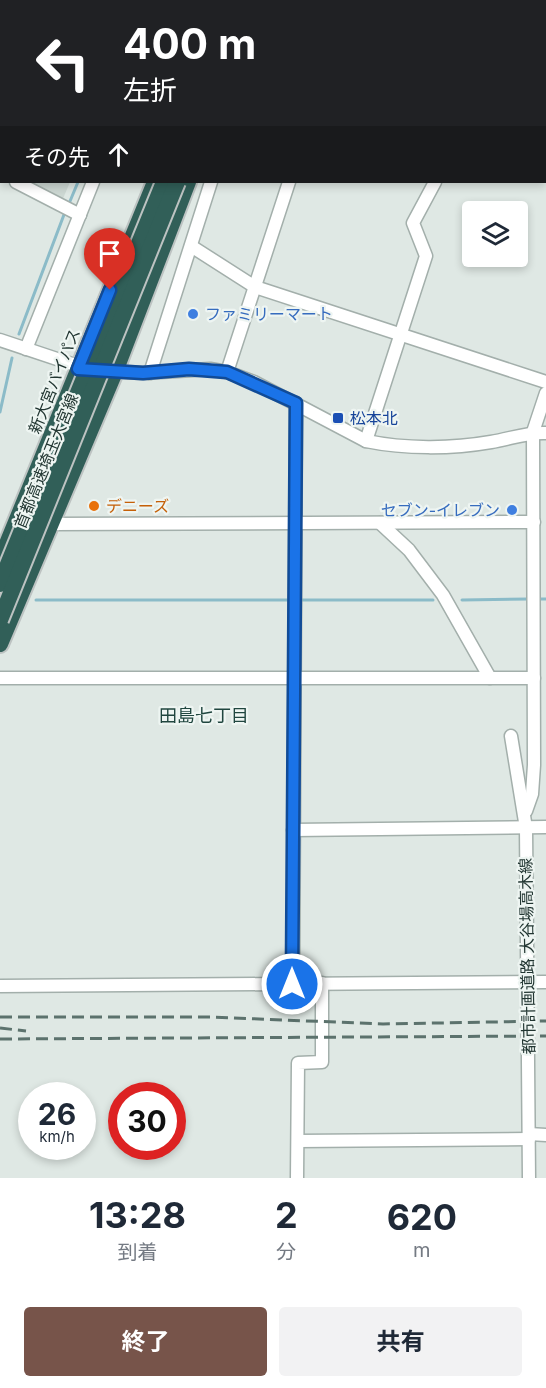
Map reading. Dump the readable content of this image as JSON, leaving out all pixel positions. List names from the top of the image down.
{
  "streets": {
    "highway": ["新大宮バイパス", "首都高速埼玉大宮線"],
    "street": ["都市計画道路 大谷場高木線"]
  },
  "districts": ["田島七丁目"],
  "places": {
    "other": ["ファミリーマート", "デニーズ", "セブン-イレブン"],
    "transit": ["松本北"]
  },
  "page": {
    "turn": ["400 m", "左折"],
    "then": "その先",
    "speed": "26 km/h",
    "limit": "30",
    "eta": [
      "13:28",
      "到着",
      "2",
      "分",
      "620",
      "m"
    ],
    "buttons": ["終了", "共有"]
  }
}
